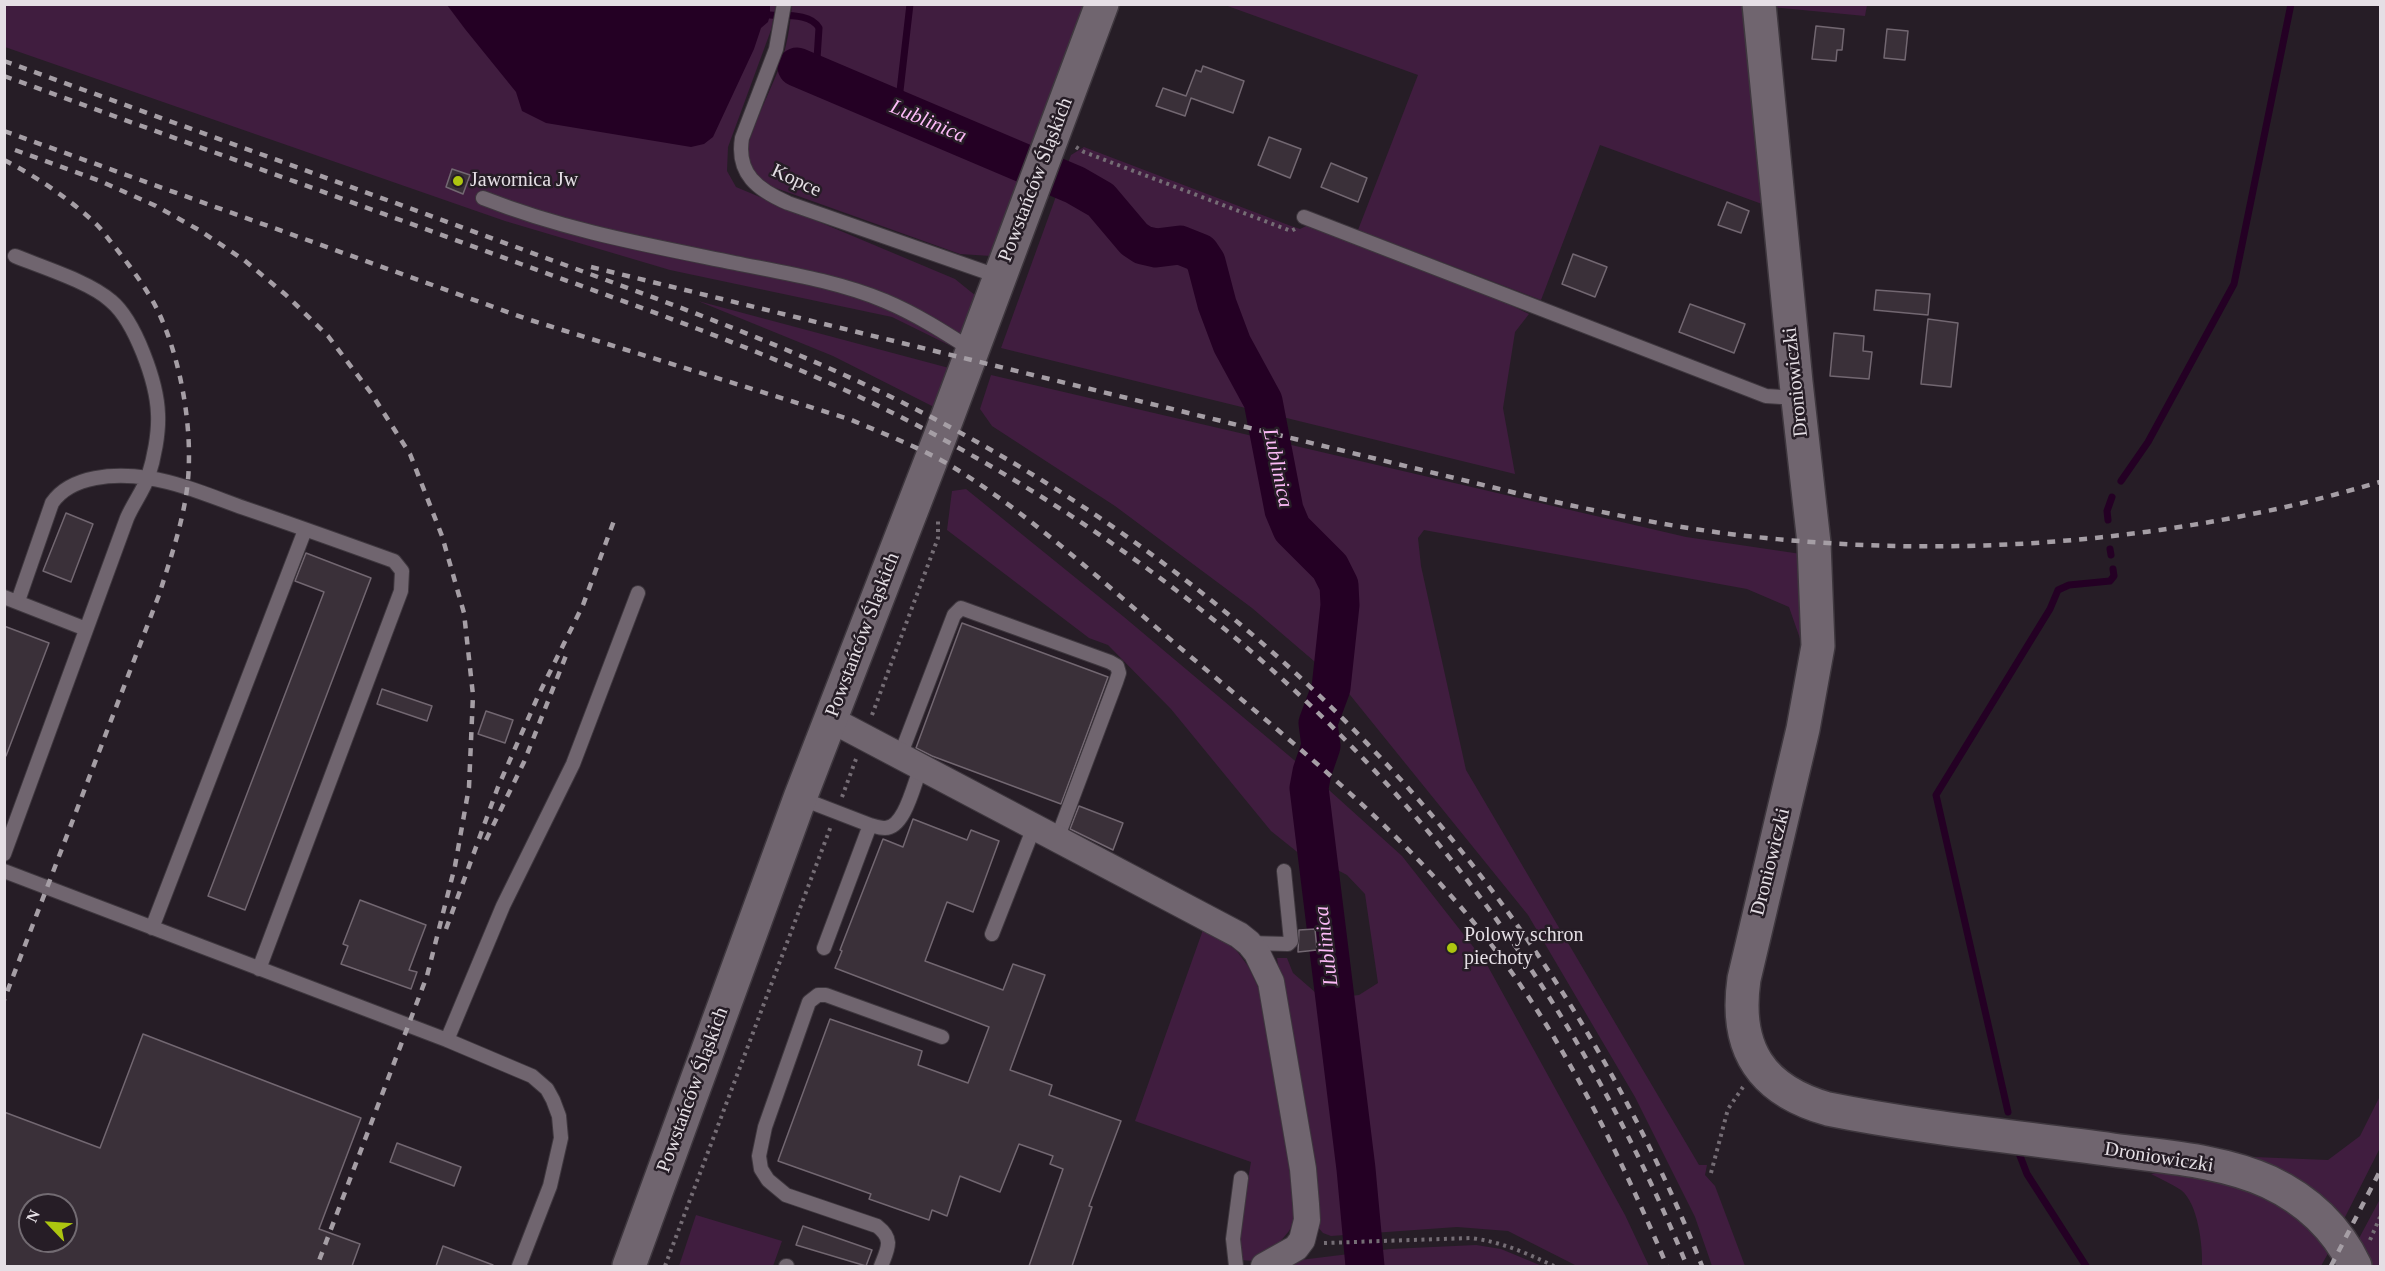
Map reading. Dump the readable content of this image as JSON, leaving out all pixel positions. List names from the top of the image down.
{
  "streets": {
    "street": ["Powstańców Śląskich", "Droniowiczki"],
    "lane": ["Kopce"]
  },
  "crossings": [
    ["Powstańców Śląskich", "Kopce"]
  ],
  "water": ["Lublinica"],
  "places": ["Jawornica Jw", "Polowy schron piechoty"],
  "north": "top left"
}
